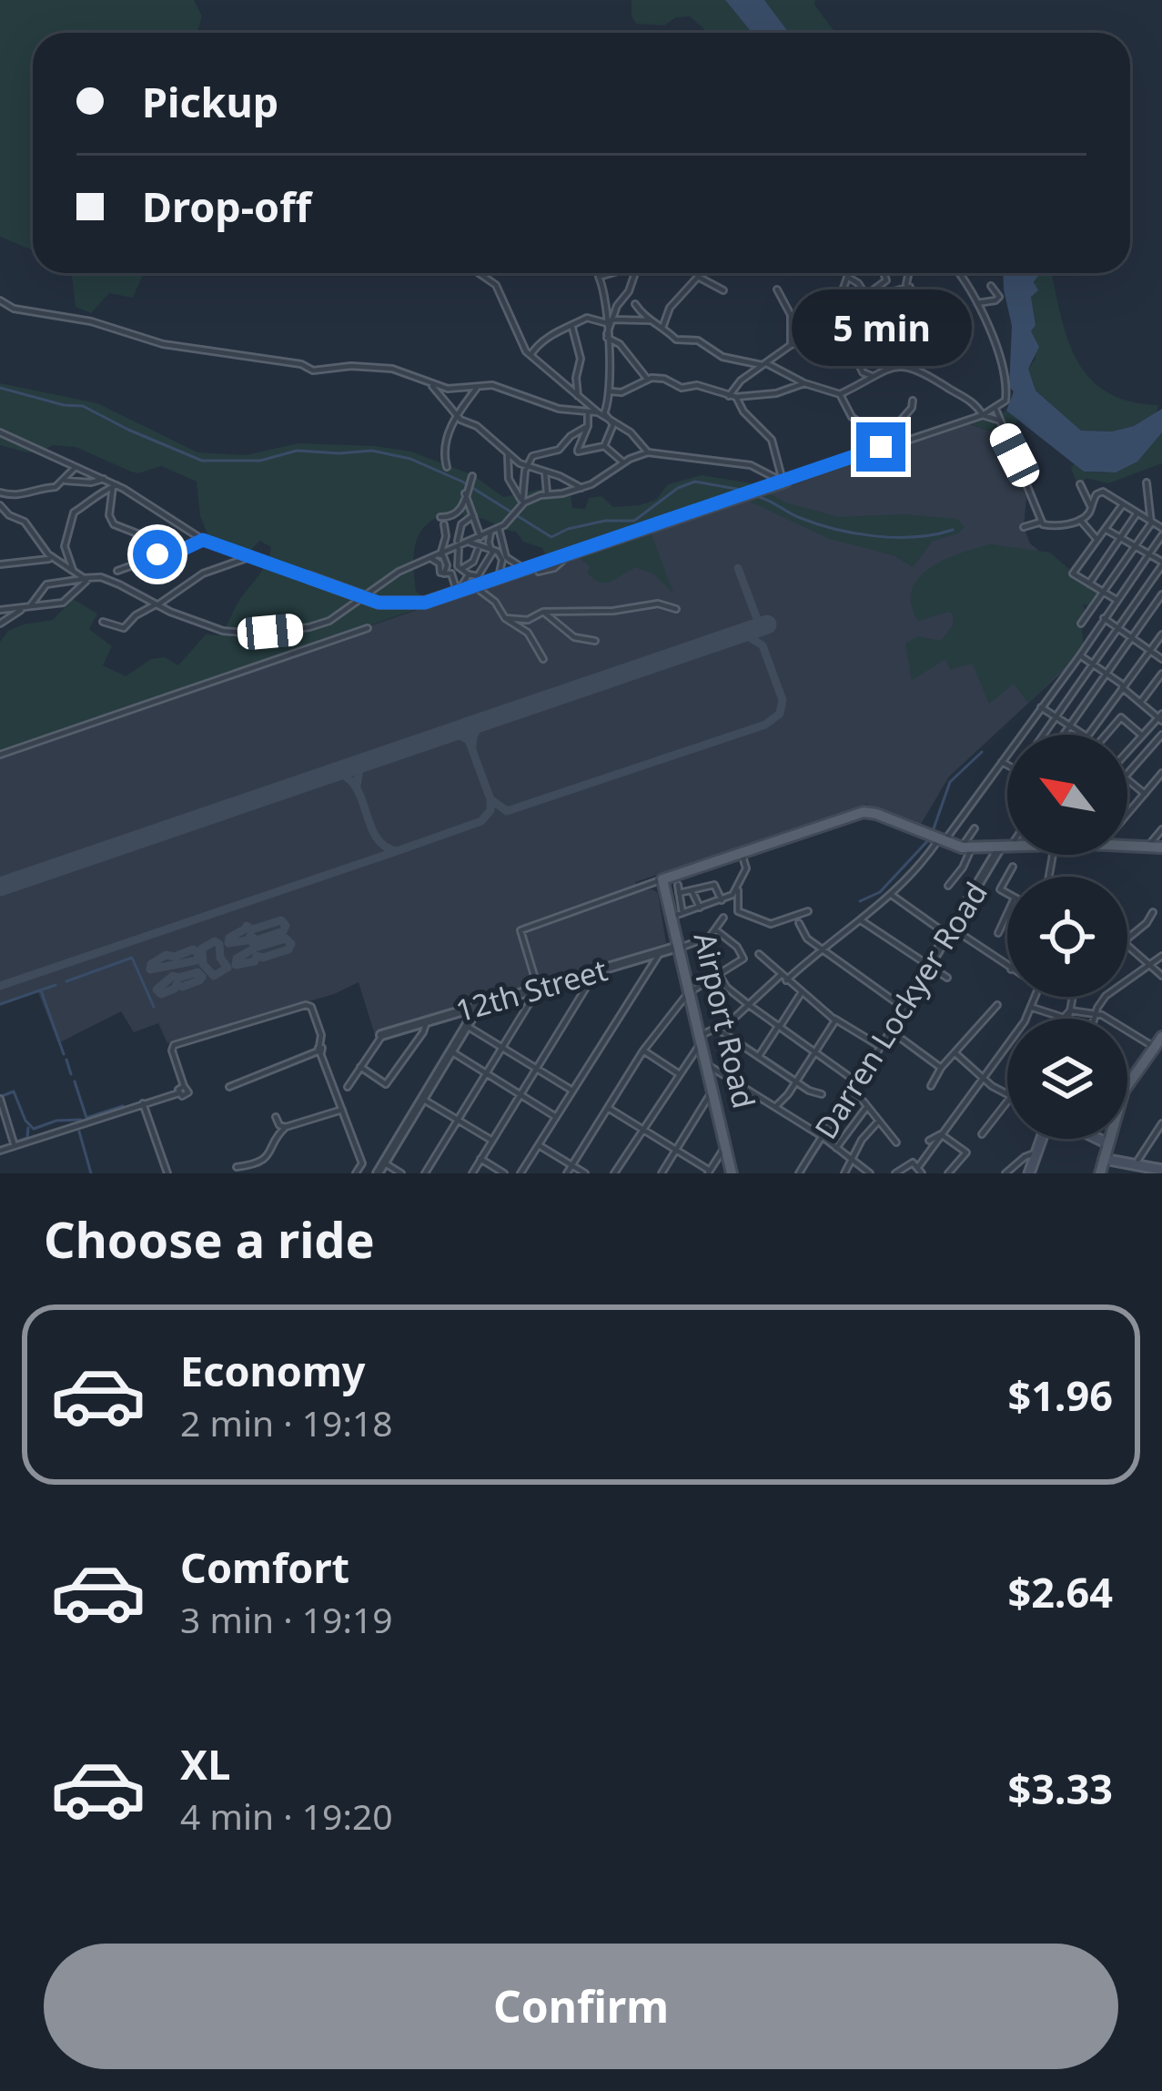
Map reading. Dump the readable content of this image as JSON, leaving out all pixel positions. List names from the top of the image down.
{
  "streets": {
    "main road": ["Airport Road"],
    "street": ["12th Street", "Darren Lockyer Road"]
  },
  "crossings": [
    ["12th Street", "Airport Road"]
  ],
  "north": "top left",
  "page": {
    "banner": ["Pickup", "Drop-off"],
    "bubble": "5 min",
    "heading": "Choose a ride",
    "list": [
      {
        "name": "Economy",
        "note": "2 min · 19:18",
        "value": "$1.96"
      },
      {
        "name": "Comfort",
        "note": "3 min · 19:19",
        "value": "$2.64"
      },
      {
        "name": "XL",
        "note": "4 min · 19:20",
        "value": "$3.33"
      }
    ],
    "buttons": "Confirm"
  }
}
